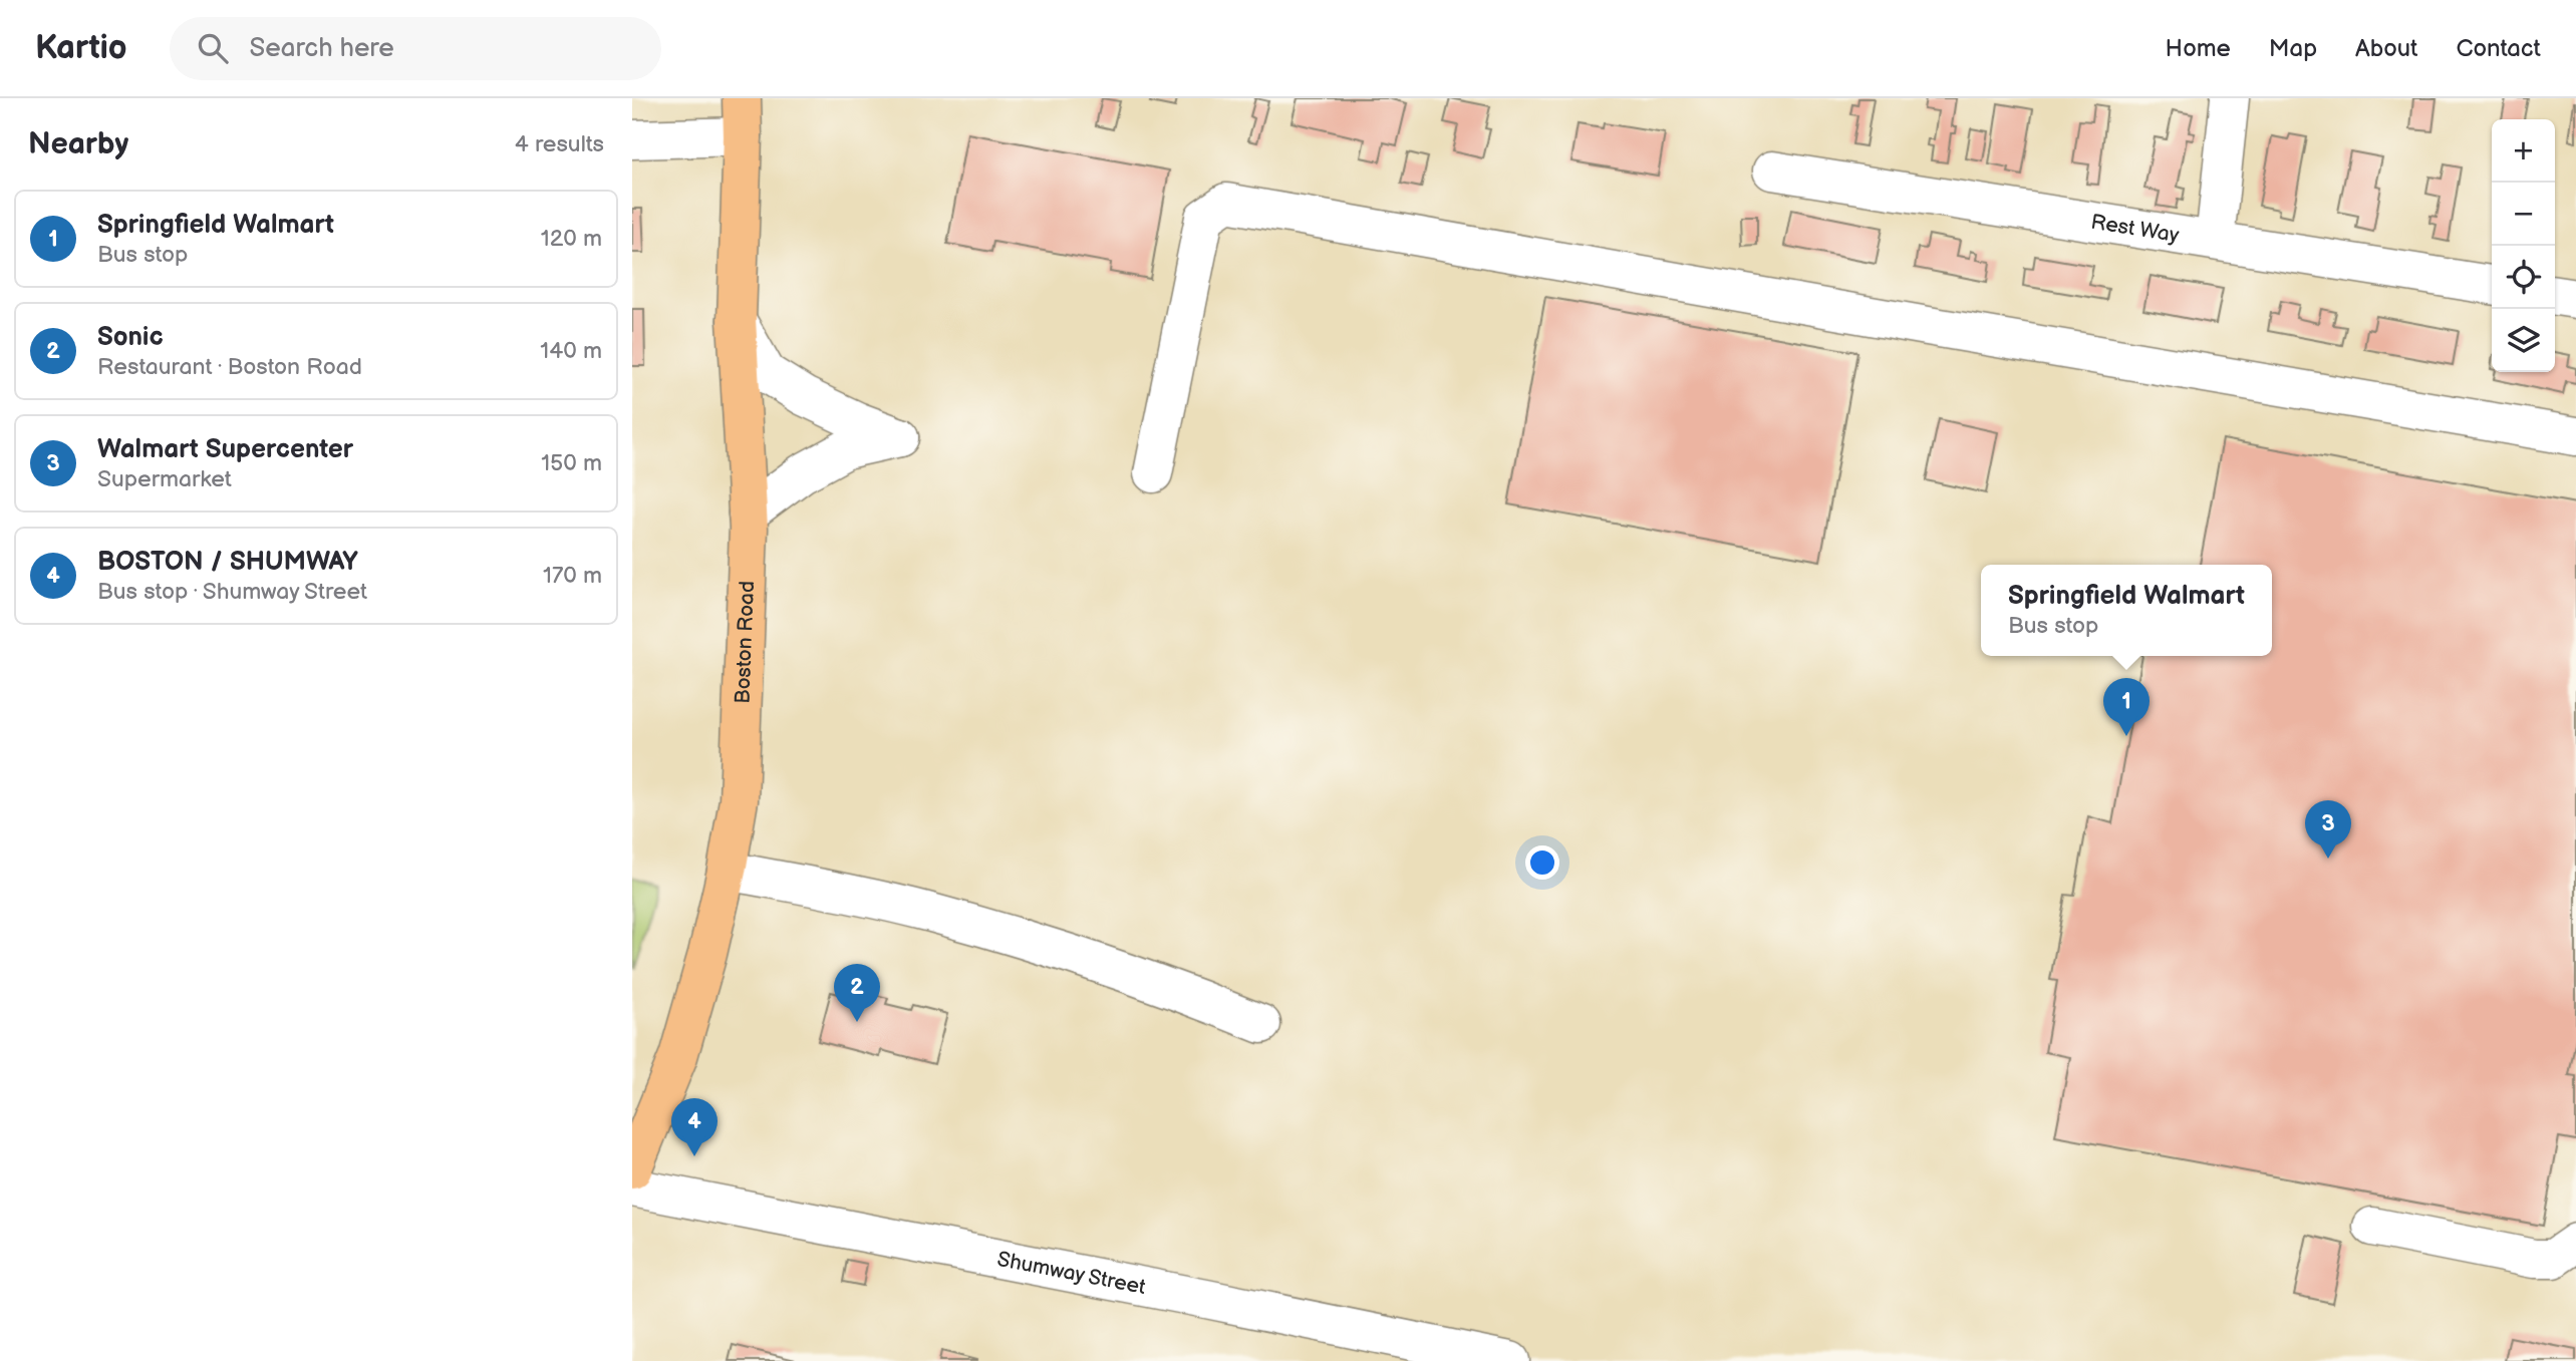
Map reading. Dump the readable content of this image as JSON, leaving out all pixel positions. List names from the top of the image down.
{
  "streets": {
    "main road": ["Boston Road"],
    "street": ["Rest Way", "Shumway Street"]
  },
  "page": {
    "header": "Kartio",
    "search": "Search here",
    "nav": [
      "Home",
      "Map",
      "About",
      "Contact"
    ],
    "heading": ["Nearby", "4 results"],
    "map_buttons": ["+", "−"],
    "list": [
      {
        "mark": "1",
        "name": "Springfield Walmart",
        "note": "Bus stop",
        "value": "120 m"
      },
      {
        "mark": "2",
        "name": "Sonic",
        "note": "Restaurant · Boston Road",
        "value": "140 m"
      },
      {
        "mark": "3",
        "name": "Walmart Supercenter",
        "note": "Supermarket",
        "value": "150 m"
      },
      {
        "mark": "4",
        "name": "BOSTON / SHUMWAY",
        "note": "Bus stop · Shumway Street",
        "value": "170 m"
      }
    ],
    "popup": ["Springfield Walmart", "Bus stop"],
    "pins": [
      "1",
      "3",
      "2",
      "4"
    ]
  }
}
